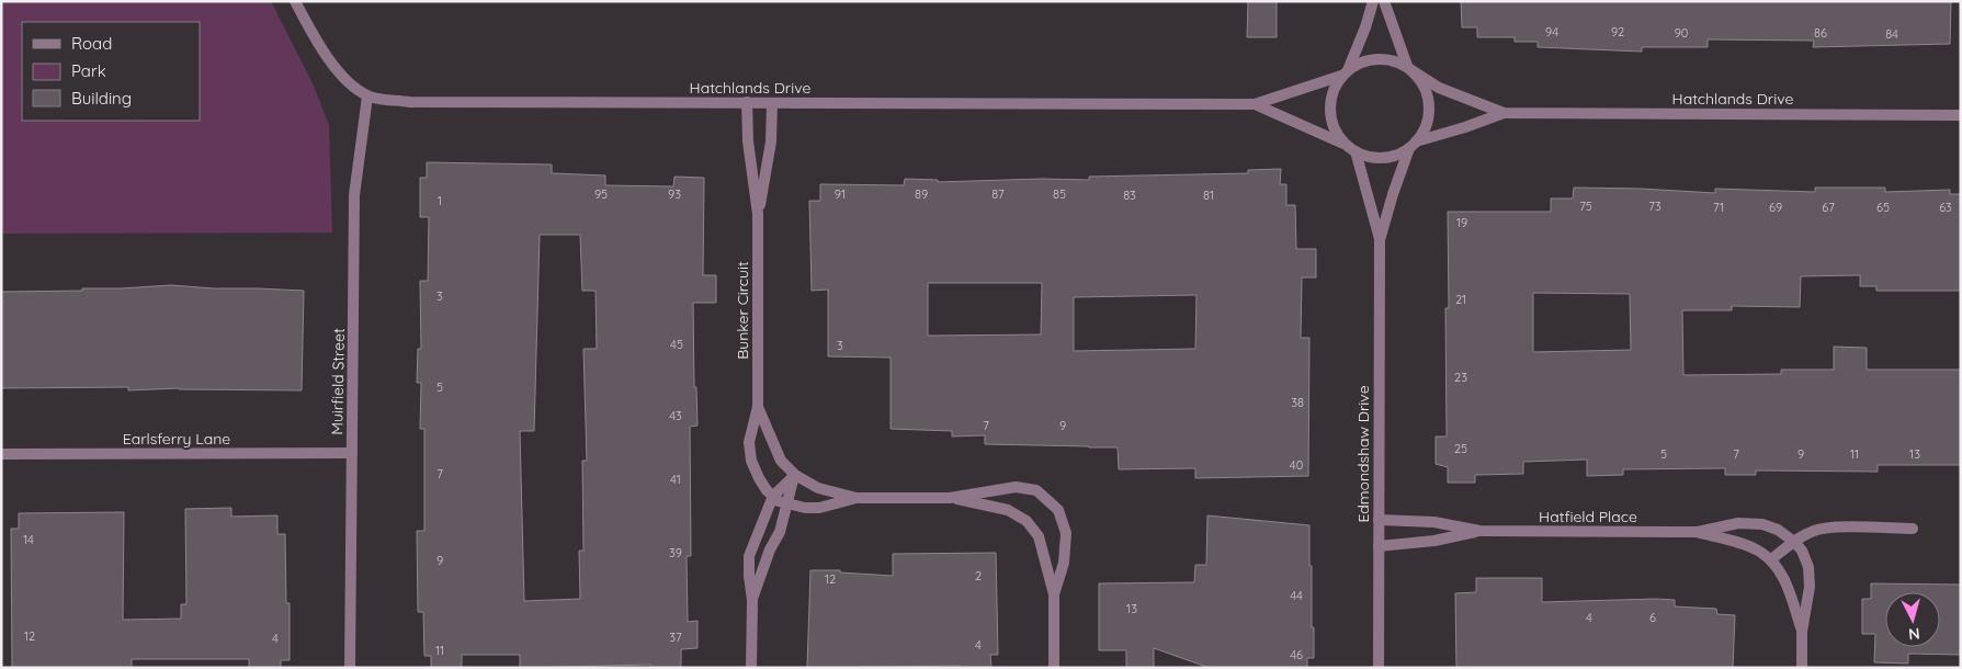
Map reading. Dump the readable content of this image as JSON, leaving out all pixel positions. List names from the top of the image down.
{
  "streets": {
    "street": [
      "Hatchlands Drive",
      "Bunker Circuit",
      "Muirfield Street",
      "Earlsferry Lane",
      "Edmondshaw Drive",
      "Hatfield Place"
    ]
  },
  "crossings": [
    ["Hatchlands Drive", "Bunker Circuit"],
    ["Hatchlands Drive", "Muirfield Street"],
    ["Hatchlands Drive", "Edmondshaw Drive"],
    ["Muirfield Street", "Earlsferry Lane"],
    ["Edmondshaw Drive", "Hatfield Place"]
  ],
  "house_numbers": [
    "94",
    "92",
    "90",
    "86",
    "84",
    "95",
    "93",
    "91",
    "89",
    "87",
    "85",
    "83",
    "81",
    "1",
    "75",
    "73",
    "71",
    "69",
    "67",
    "65",
    "63",
    "19",
    "3",
    "21",
    "45",
    "3",
    "23",
    "5",
    "38",
    "43",
    "7",
    "9",
    "25",
    "5",
    "7",
    "9",
    "11",
    "13",
    "40",
    "7",
    "41",
    "14",
    "39",
    "9",
    "2",
    "12",
    "44",
    "13",
    "4",
    "6",
    "12",
    "37",
    "4",
    "4",
    "11",
    "46"
  ],
  "legend": ["Road", "Park", "Building"],
  "north": "bottom"
}
